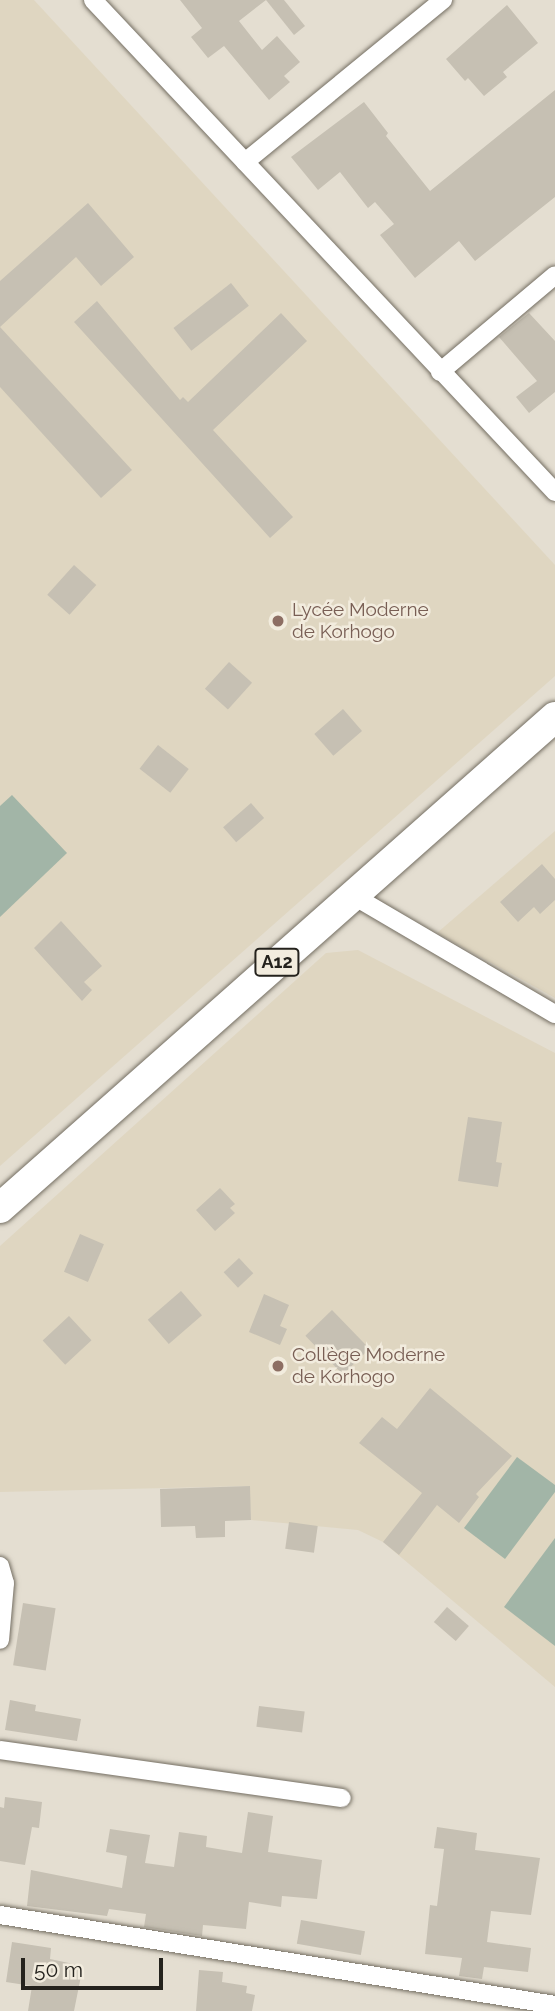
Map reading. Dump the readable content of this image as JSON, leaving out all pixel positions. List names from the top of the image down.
{
  "streets": {
    "main road": ["A12"]
  },
  "places": ["Lycée Moderne de Korhogo", "Collège Moderne de Korhogo"],
  "scale_bar": "50 m"
}
